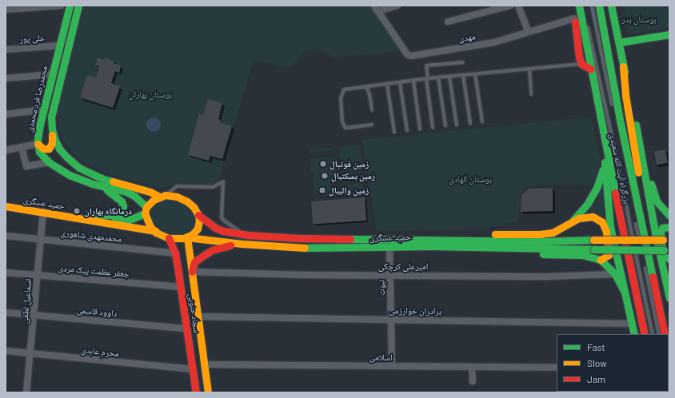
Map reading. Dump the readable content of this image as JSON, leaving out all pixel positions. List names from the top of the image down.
{
  "streets": {
    "main road": [
      "محمدرضا فرد محمدی",
      "بزرگراه آیت الله سعیدی",
      "حمید عسگری",
      "سجاد جنوبی"
    ],
    "street": [
      "مهدی",
      "علی پور",
      "محمدمهدی شاهوری",
      "امیرعلی کرچکی",
      "جعفر عظمت پیک مردی",
      "نبوت",
      "اسماعیل لطفی",
      "برادران خوارزمی",
      "داوود قاسمی",
      "محرم عابدی",
      "اسلامی"
    ]
  },
  "crossings": [
    ["علی پور", "محمدرضا فرد محمدی"],
    ["محمدرضا فرد محمدی", "حمید عسگری"],
    ["محمدرضا فرد محمدی", "سجاد جنوبی"],
    ["حمید عسگری", "نبوت"],
    ["حمید عسگری", "اسماعیل لطفی"],
    ["حمید عسگری", "سجاد جنوبی"],
    ["محمدمهدی شاهوری", "اسماعیل لطفی"],
    ["محمدمهدی شاهوری", "سجاد جنوبی"],
    ["امیرعلی کرچکی", "نبوت"],
    ["امیرعلی کرچکی", "سجاد جنوبی"],
    ["جعفر عظمت پیک مردی", "اسماعیل لطفی"],
    ["جعفر عظمت پیک مردی", "سجاد جنوبی"],
    ["نبوت", "برادران خوارزمی"],
    ["نبوت", "اسلامی"],
    ["اسماعیل لطفی", "داوود قاسمی"],
    ["اسماعیل لطفی", "محرم عابدی"],
    ["برادران خوارزمی", "سجاد جنوبی"],
    ["داوود قاسمی", "سجاد جنوبی"],
    ["سجاد جنوبی", "محرم عابدی"],
    ["سجاد جنوبی", "اسلامی"]
  ],
  "parks": ["بوستان بدر", "بوستان بهاران", "بوستان الهادی"],
  "places": [
    "زمین فوتبال",
    "زمین بسکتبال",
    "زمین والیبال",
    "درمانگاه بهاران"
  ],
  "legend": ["Fast", "Slow", "Jam"]
}
